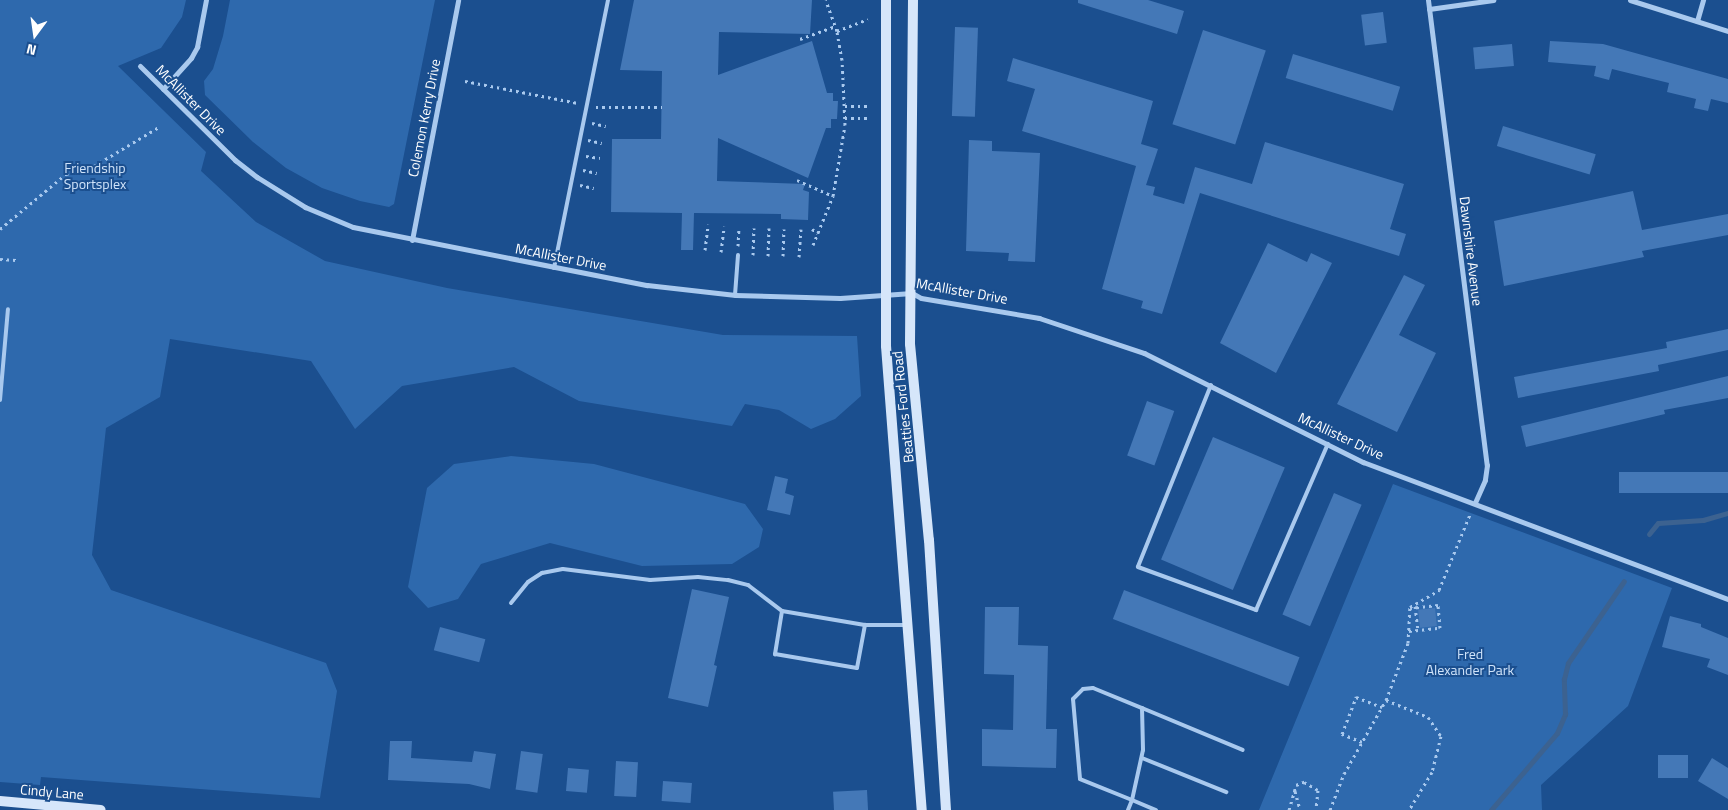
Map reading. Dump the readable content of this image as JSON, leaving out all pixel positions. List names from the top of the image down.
{
  "streets": {
    "main road": ["Beatties Ford Road", "Cindy Lane"],
    "street": ["McAllister Drive", "Colemon Kerry Drive", "Dawnshire Avenue"]
  },
  "crossings": [
    ["McAllister Drive", "Colemon Kerry Drive"],
    ["McAllister Drive", "Dawnshire Avenue"],
    ["McAllister Drive", "Beatties Ford Road"]
  ],
  "parks": ["Friendship Sportsplex", "Fred Alexander Park"],
  "north": "bottom"
}
